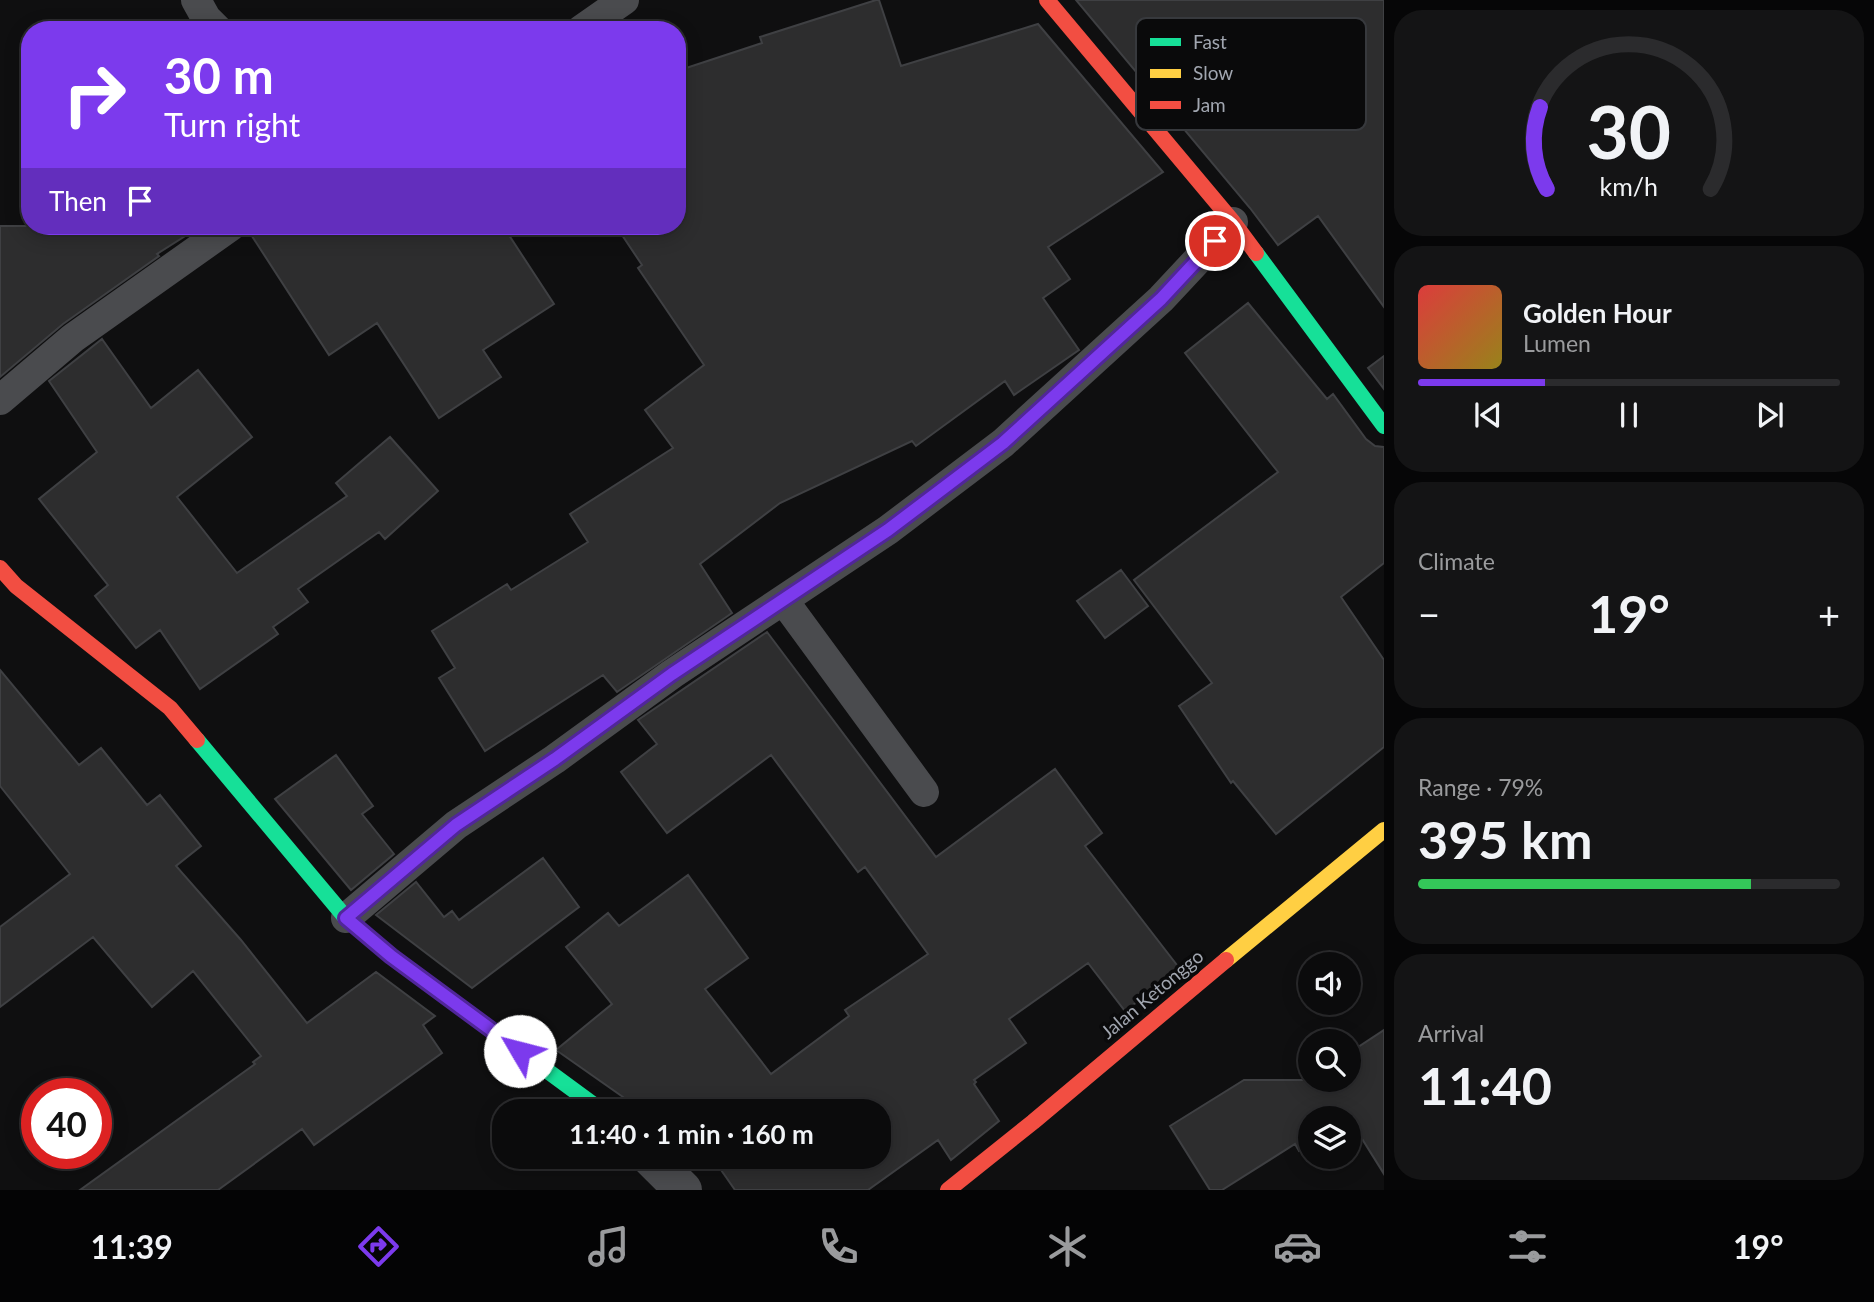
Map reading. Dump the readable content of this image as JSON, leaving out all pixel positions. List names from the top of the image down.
{
  "streets": {
    "street": ["Jalan Ketonggo"]
  },
  "legend": ["Fast", "Slow", "Jam"],
  "page": {
    "turn": ["30 m", "Turn right"],
    "then": "Then",
    "song": ["Golden Hour", "Lumen"],
    "tile": [
      "Climate",
      ["Range · 79%", "395 km"],
      ["Arrival", "11:40"]
    ],
    "heat": ["−", "19°", "+"],
    "limit": "40",
    "trip": "11:40 · 1 min · 160 m",
    "tabs": ["11:39", "19°"],
    "gauge": ["30", "km/h"]
  }
}
